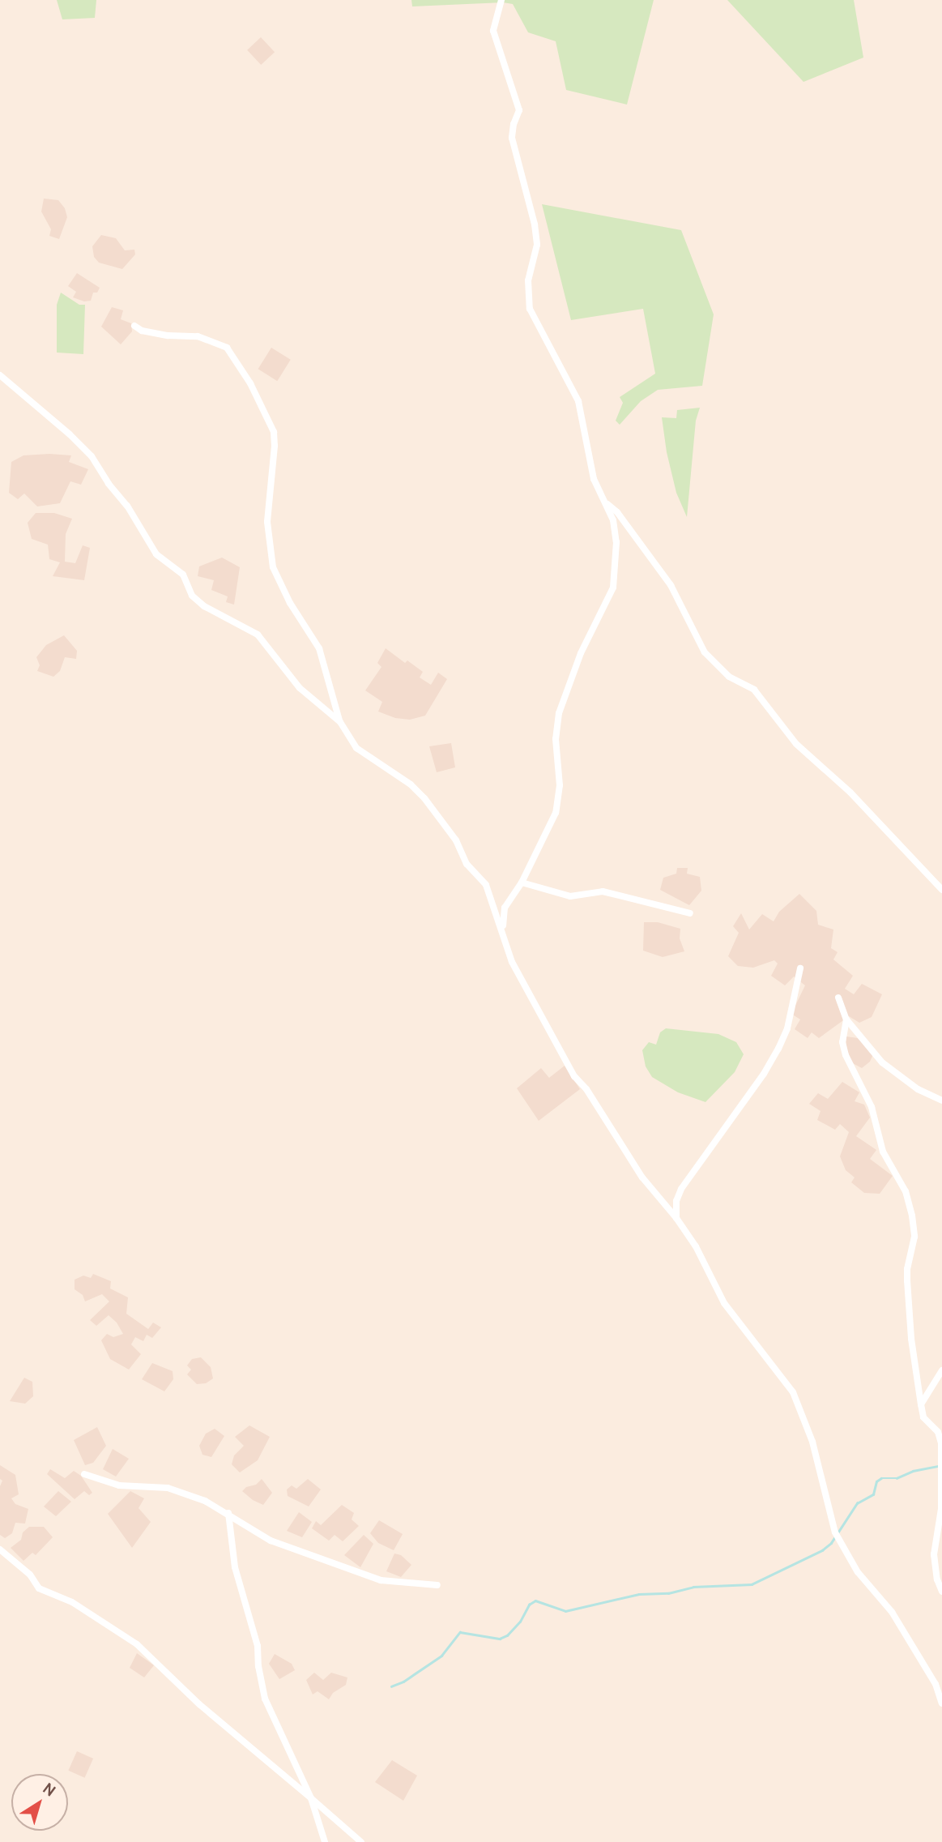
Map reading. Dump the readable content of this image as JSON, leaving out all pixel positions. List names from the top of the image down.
{
  "north": "top right"
}
